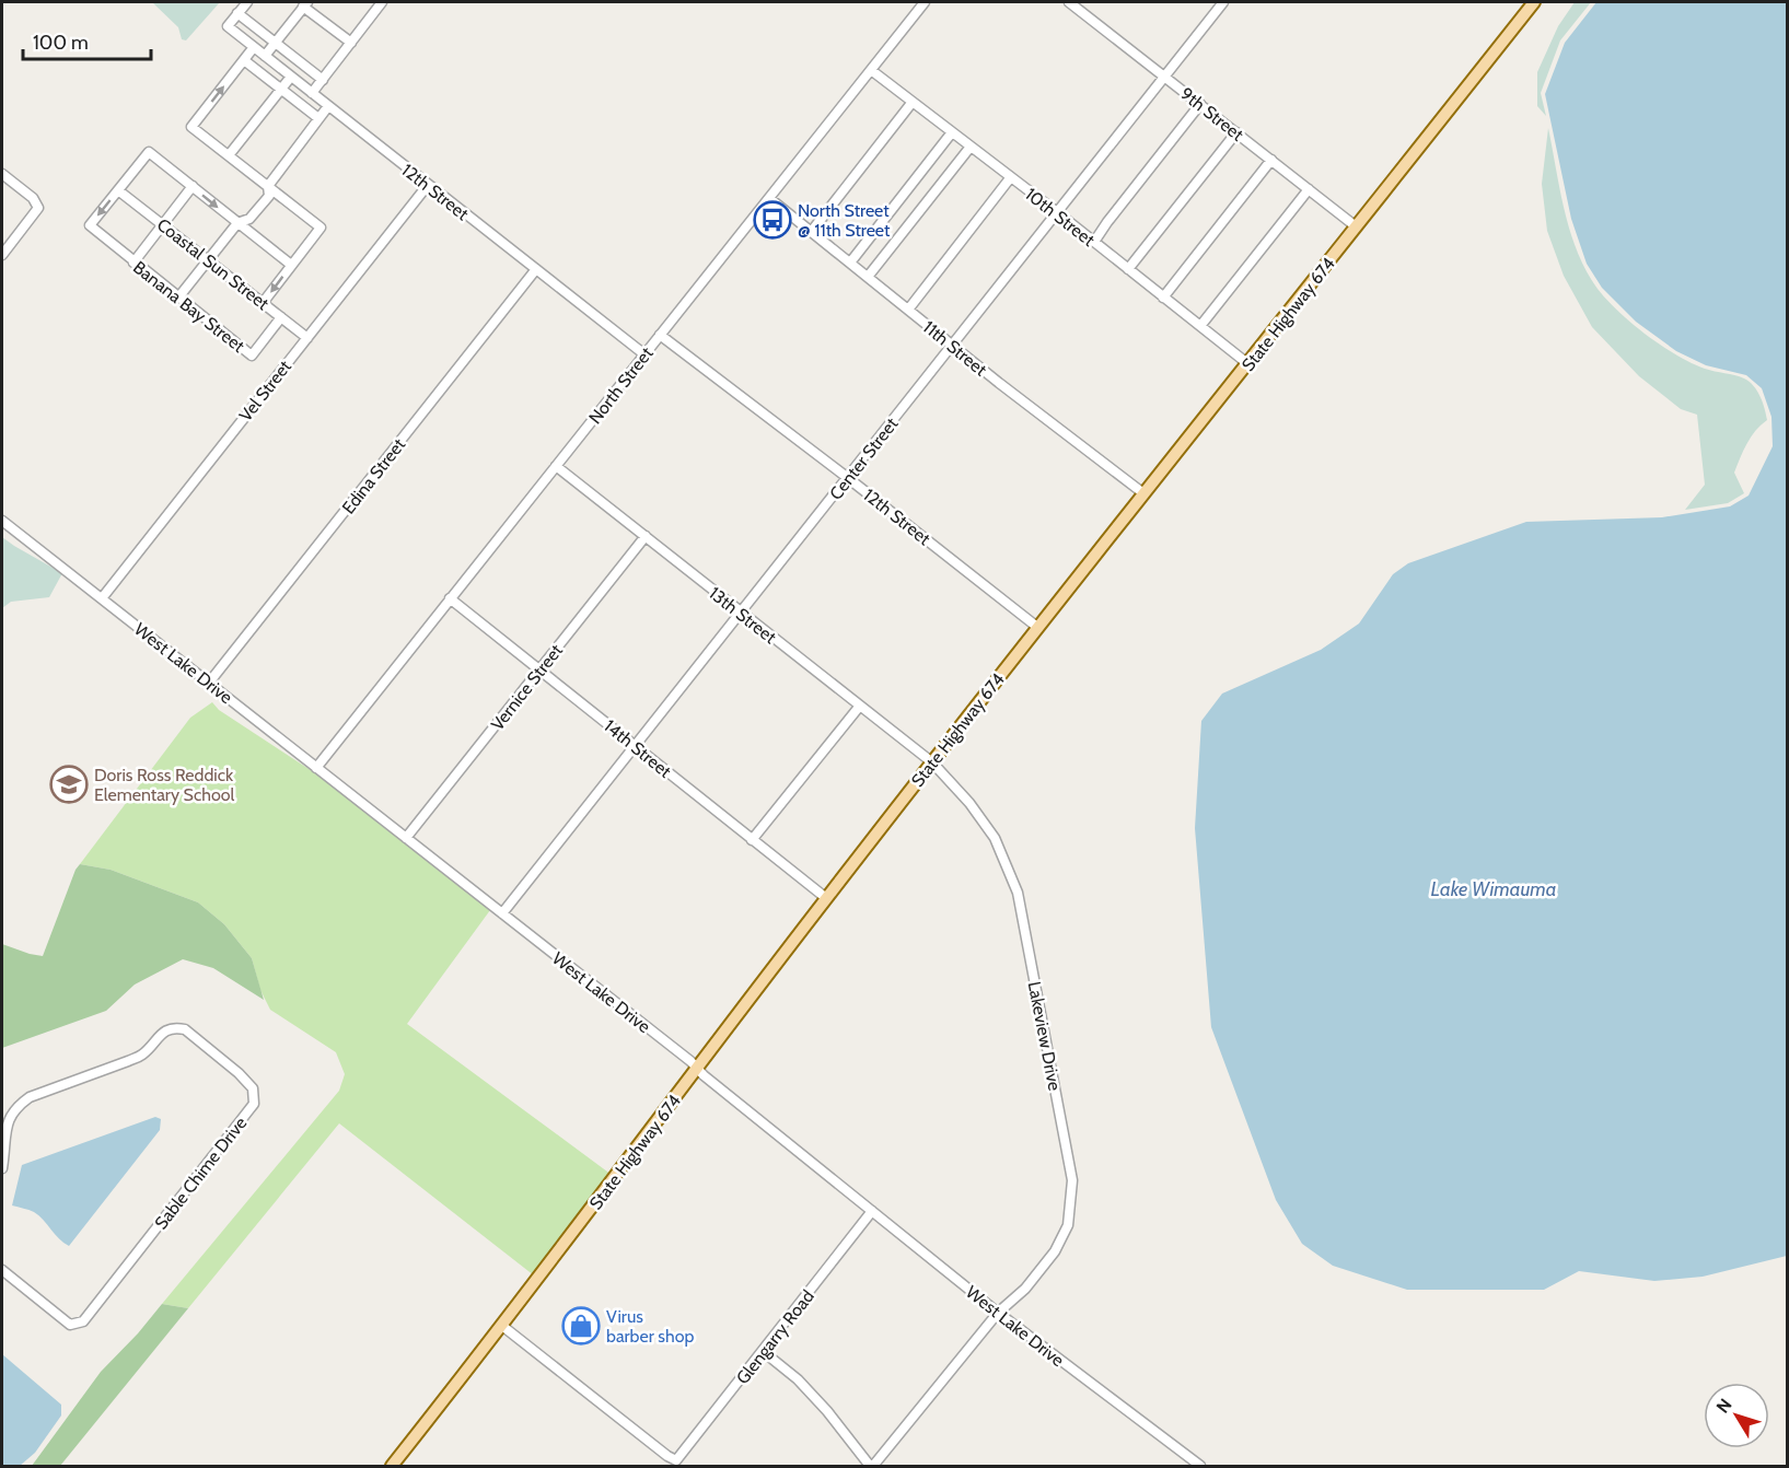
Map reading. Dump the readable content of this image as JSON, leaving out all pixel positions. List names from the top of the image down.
{
  "streets": {
    "main road": ["State Highway 674"],
    "street": [
      "9th Street",
      "12th Street",
      "10th Street",
      "Coastal Sun Street",
      "Banana Bay Street",
      "11th Street",
      "North Street",
      "Vel Street",
      "Center Street",
      "Edina Street",
      "13th Street",
      "West Lake Drive",
      "Vernice Street",
      "14th Street",
      "Lakeview Drive",
      "Sable Chime Drive",
      "Glengarry Road"
    ]
  },
  "crossings": [
    ["9th Street", "State Highway 674"],
    ["9th Street", "Center Street"],
    ["12th Street", "State Highway 674"],
    ["12th Street", "North Street"],
    ["12th Street", "Vel Street"],
    ["12th Street", "Center Street"],
    ["12th Street", "Edina Street"],
    ["10th Street", "State Highway 674"],
    ["10th Street", "North Street"],
    ["10th Street", "Center Street"],
    ["Coastal Sun Street", "Banana Bay Street"],
    ["Coastal Sun Street", "Vel Street"],
    ["State Highway 674", "11th Street"],
    ["State Highway 674", "13th Street"],
    ["State Highway 674", "West Lake Drive"],
    ["State Highway 674", "14th Street"],
    ["State Highway 674", "Lakeview Drive"],
    ["State Highway 674", "Glengarry Road"],
    ["11th Street", "North Street"],
    ["11th Street", "Center Street"],
    ["North Street", "13th Street"],
    ["North Street", "West Lake Drive"],
    ["North Street", "14th Street"],
    ["Vel Street", "West Lake Drive"],
    ["Center Street", "13th Street"],
    ["Center Street", "West Lake Drive"],
    ["Center Street", "14th Street"],
    ["Edina Street", "West Lake Drive"],
    ["13th Street", "Vernice Street"],
    ["13th Street", "Lakeview Drive"],
    ["West Lake Drive", "Vernice Street"],
    ["West Lake Drive", "Lakeview Drive"],
    ["West Lake Drive", "Glengarry Road"],
    ["Vernice Street", "14th Street"]
  ],
  "water": ["Lake Wimauma"],
  "places": {
    "bus stop": ["North Street @ 11th Street"],
    "school or university": ["Doris Ross Reddick Elementary School"],
    "shop": ["Virus barber shop"]
  },
  "scale_bar": "100 m",
  "north": "top left"
}
